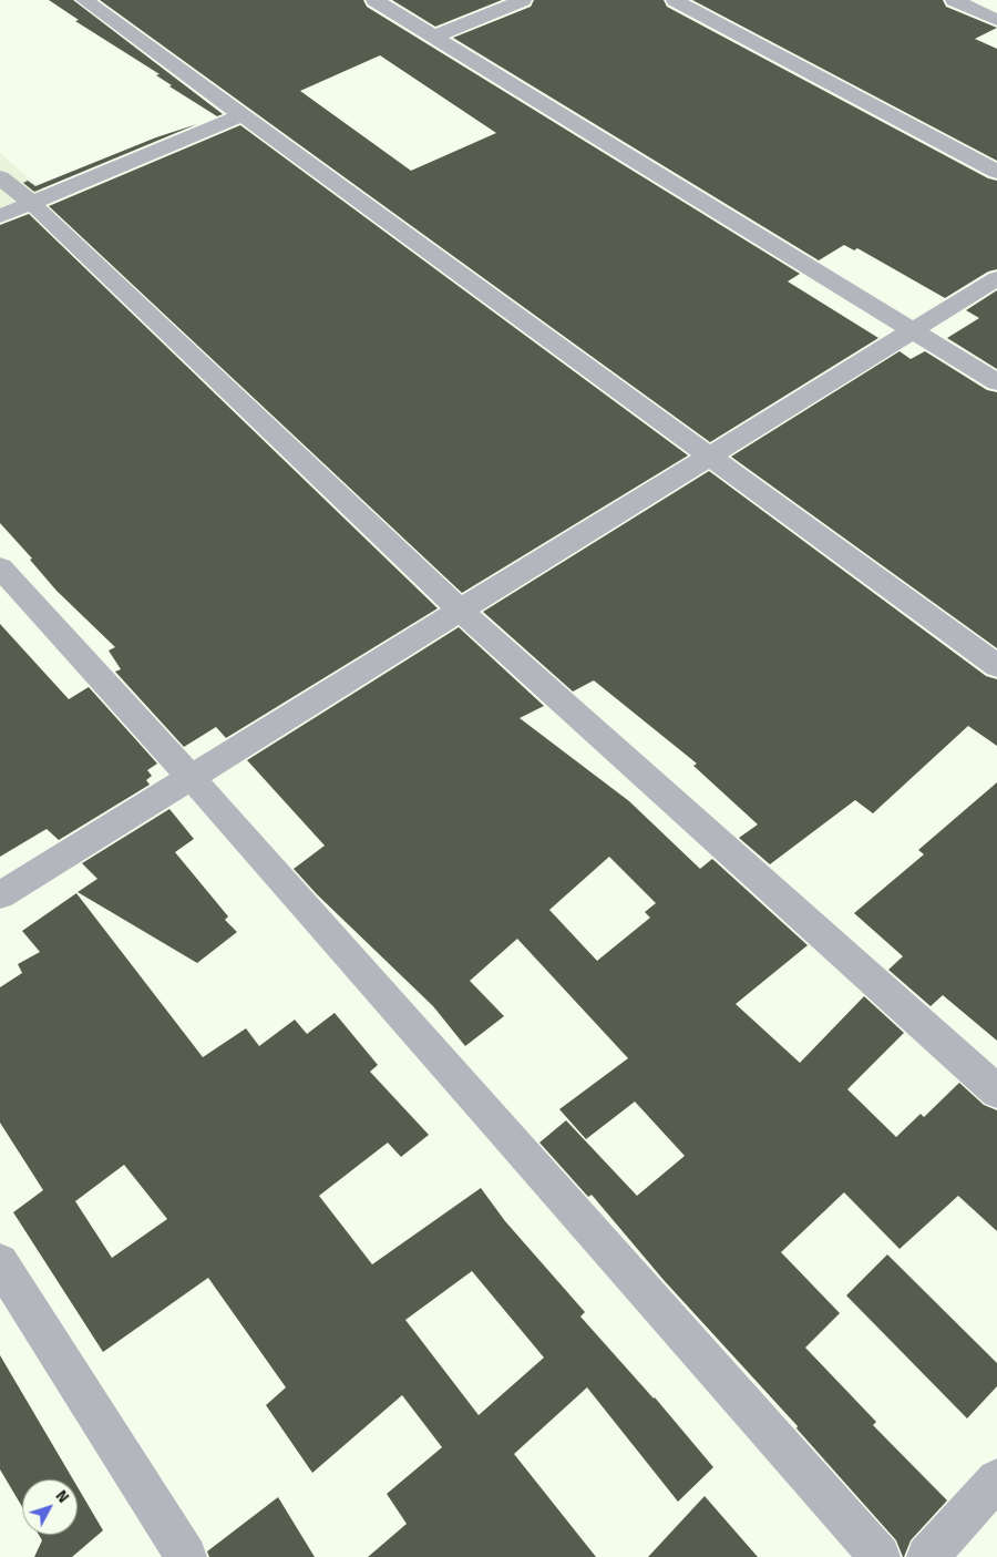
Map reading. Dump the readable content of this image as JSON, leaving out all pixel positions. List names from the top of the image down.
{
  "north": "top right"
}
